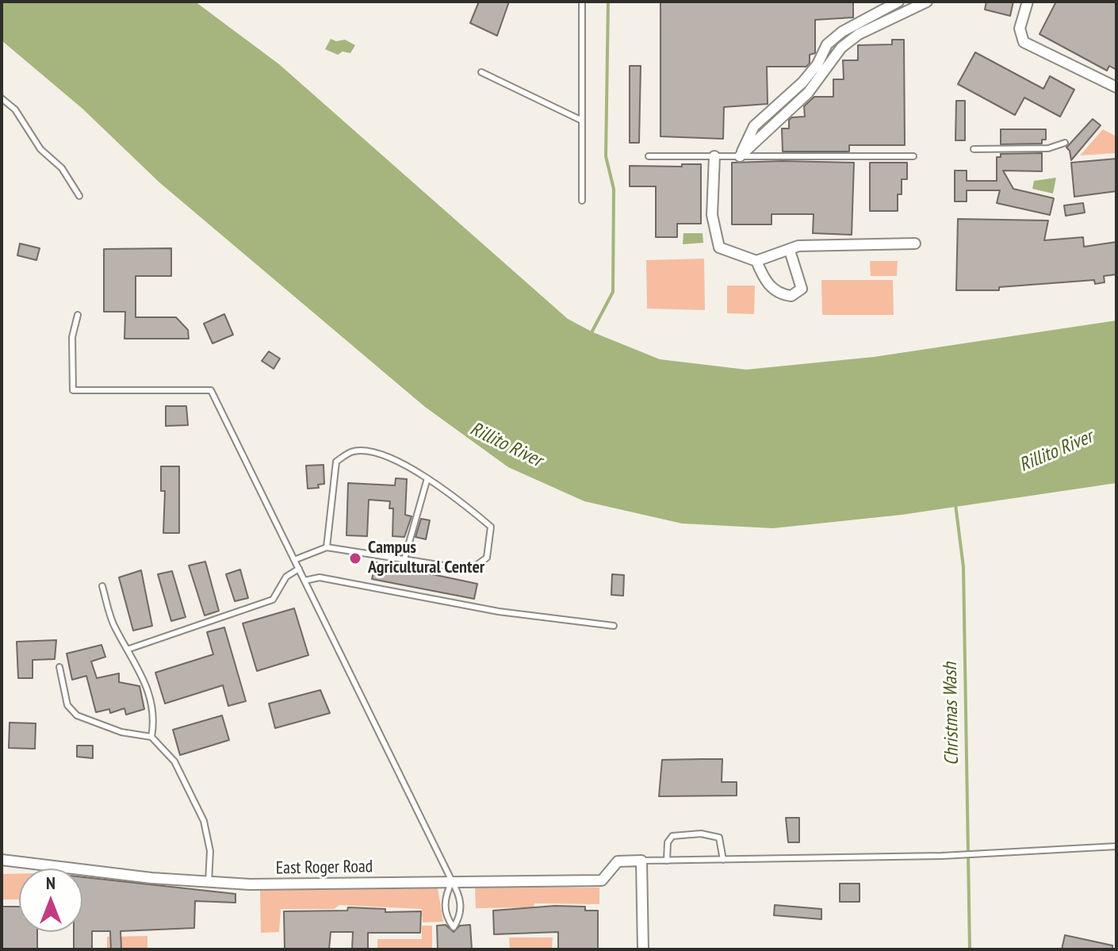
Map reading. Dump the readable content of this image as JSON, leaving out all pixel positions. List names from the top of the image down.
{
  "streets": {
    "street": ["East Roger Road"]
  },
  "water": ["Rillito River", "Christmas Wash"],
  "places": ["Campus Agricultural Center"],
  "north": "top"
}
